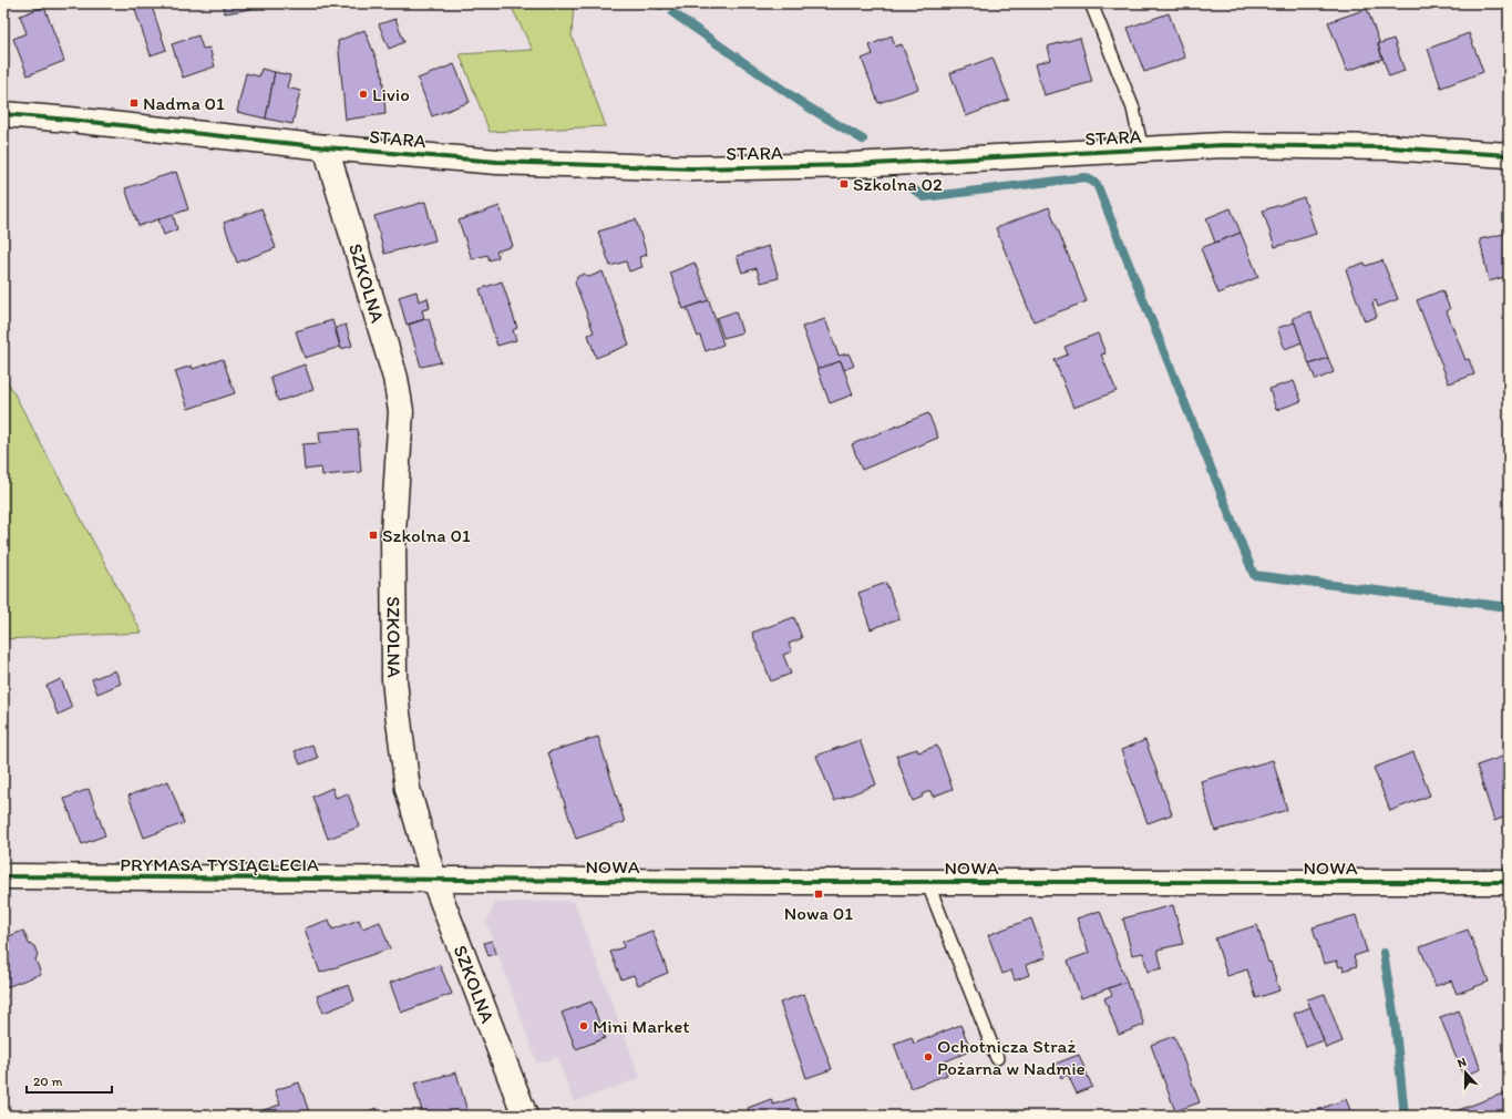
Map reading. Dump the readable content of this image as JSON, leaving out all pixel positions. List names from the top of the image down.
{
  "streets": {
    "street": [
      "STARA",
      "SZKOLNA",
      "PRYMASA TYSIĄCLECIA",
      "NOWA"
    ]
  },
  "crossings": [
    ["STARA", "SZKOLNA"],
    ["SZKOLNA", "PRYMASA TYSIĄCLECIA"],
    ["SZKOLNA", "NOWA"],
    ["PRYMASA TYSIĄCLECIA", "NOWA"]
  ],
  "places": {
    "other": ["Livio", "Mini Market", "Ochotnicza Straż Pożarna w Nadmie"],
    "transit": [
      "Nadma 01",
      "Szkolna 02",
      "Szkolna 01",
      "Nowa 01"
    ]
  },
  "scale_bar": "20 m",
  "north": "top"
}
